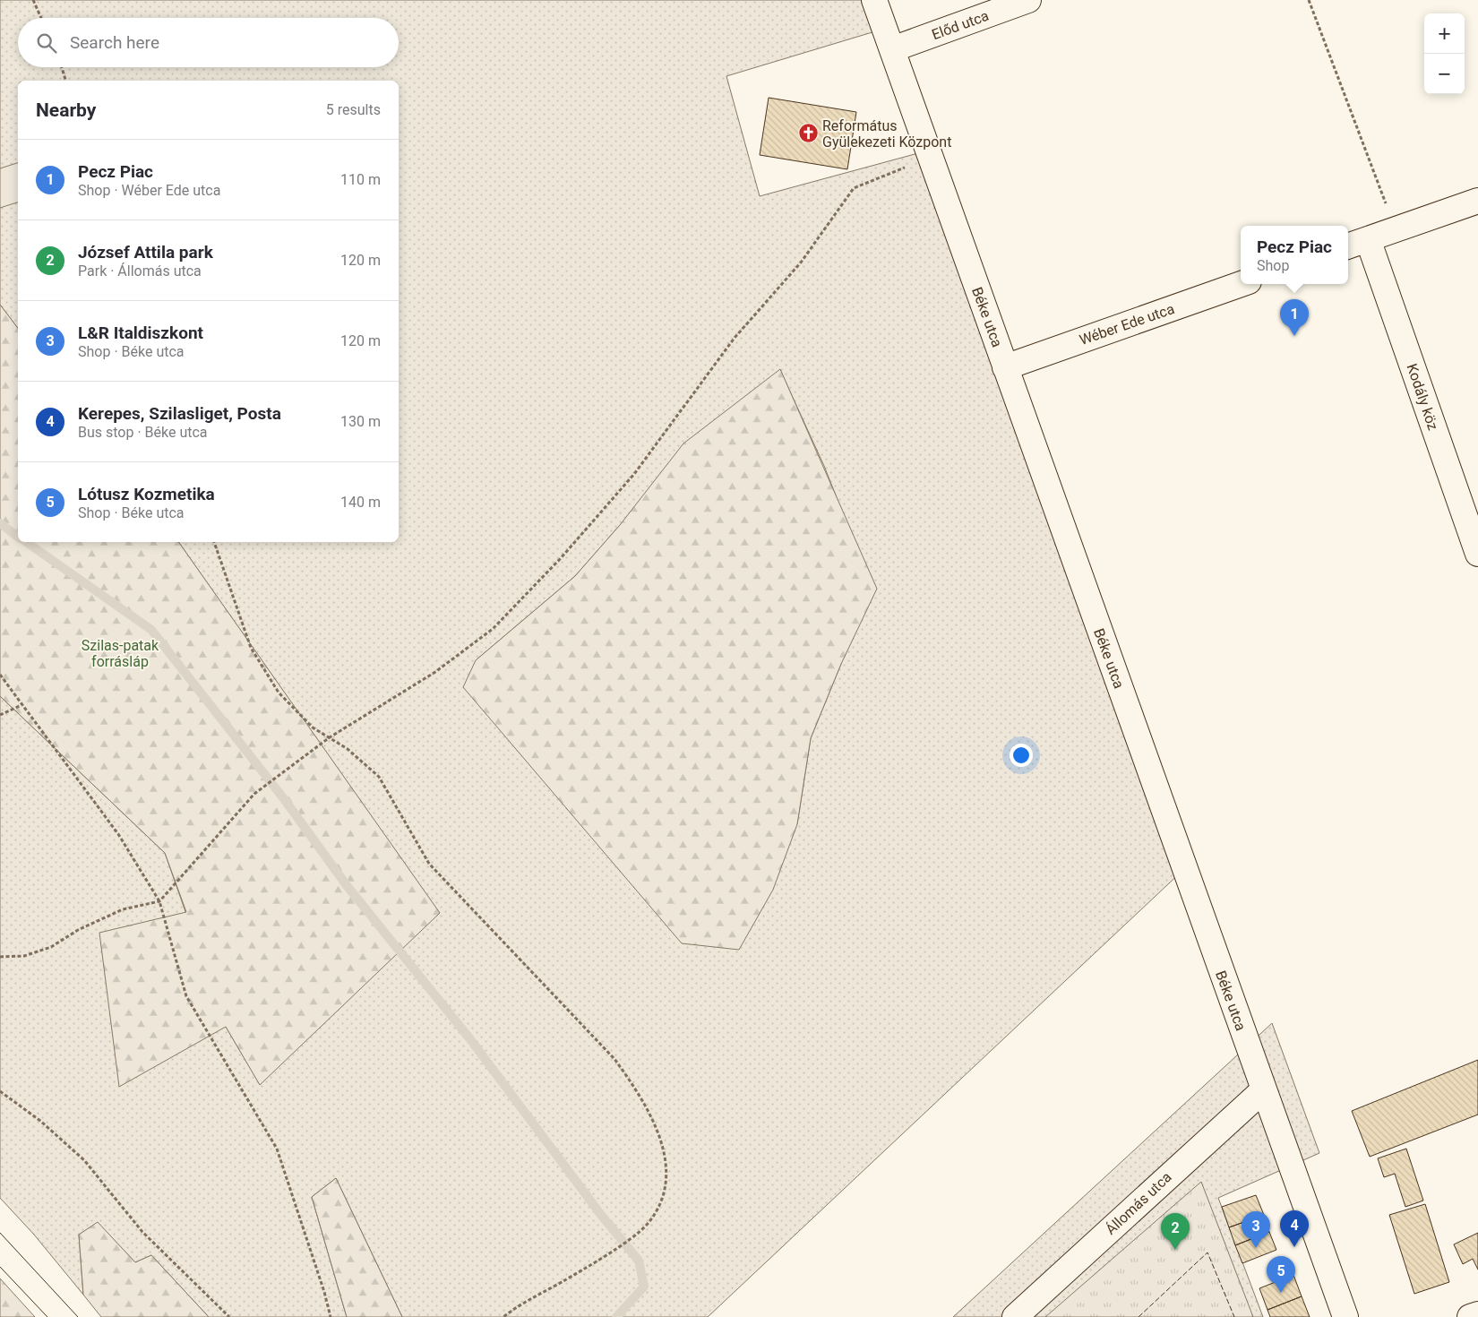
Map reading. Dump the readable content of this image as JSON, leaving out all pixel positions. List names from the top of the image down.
{
  "streets": {
    "street": [
      "Előd utca",
      "Béke utca",
      "Wéber Ede utca",
      "Kodály köz",
      "Állomás utca"
    ]
  },
  "crossings": [
    ["Előd utca", "Béke utca"],
    ["Béke utca", "Wéber Ede utca"],
    ["Béke utca", "Állomás utca"]
  ],
  "parks": ["Szilas-patak forrásláp"],
  "places": {
    "church": ["Református Gyülekezeti Központ"]
  },
  "page": {
    "map_buttons": ["+", "−"],
    "search": "Search here",
    "heading": ["Nearby", "5 results"],
    "list": [
      {
        "mark": "1",
        "name": "Pecz Piac",
        "note": "Shop · Wéber Ede utca",
        "value": "110 m"
      },
      {
        "mark": "2",
        "name": "József Attila park",
        "note": "Park · Állomás utca",
        "value": "120 m"
      },
      {
        "mark": "3",
        "name": "L&R Italdiszkont",
        "note": "Shop · Béke utca",
        "value": "120 m"
      },
      {
        "mark": "4",
        "name": "Kerepes, Szilasliget, Posta",
        "note": "Bus stop · Béke utca",
        "value": "130 m"
      },
      {
        "mark": "5",
        "name": "Lótusz Kozmetika",
        "note": "Shop · Béke utca",
        "value": "140 m"
      }
    ],
    "popup": ["Pecz Piac", "Shop"],
    "pins": [
      "1",
      "4",
      "3",
      "2",
      "5"
    ]
  }
}
